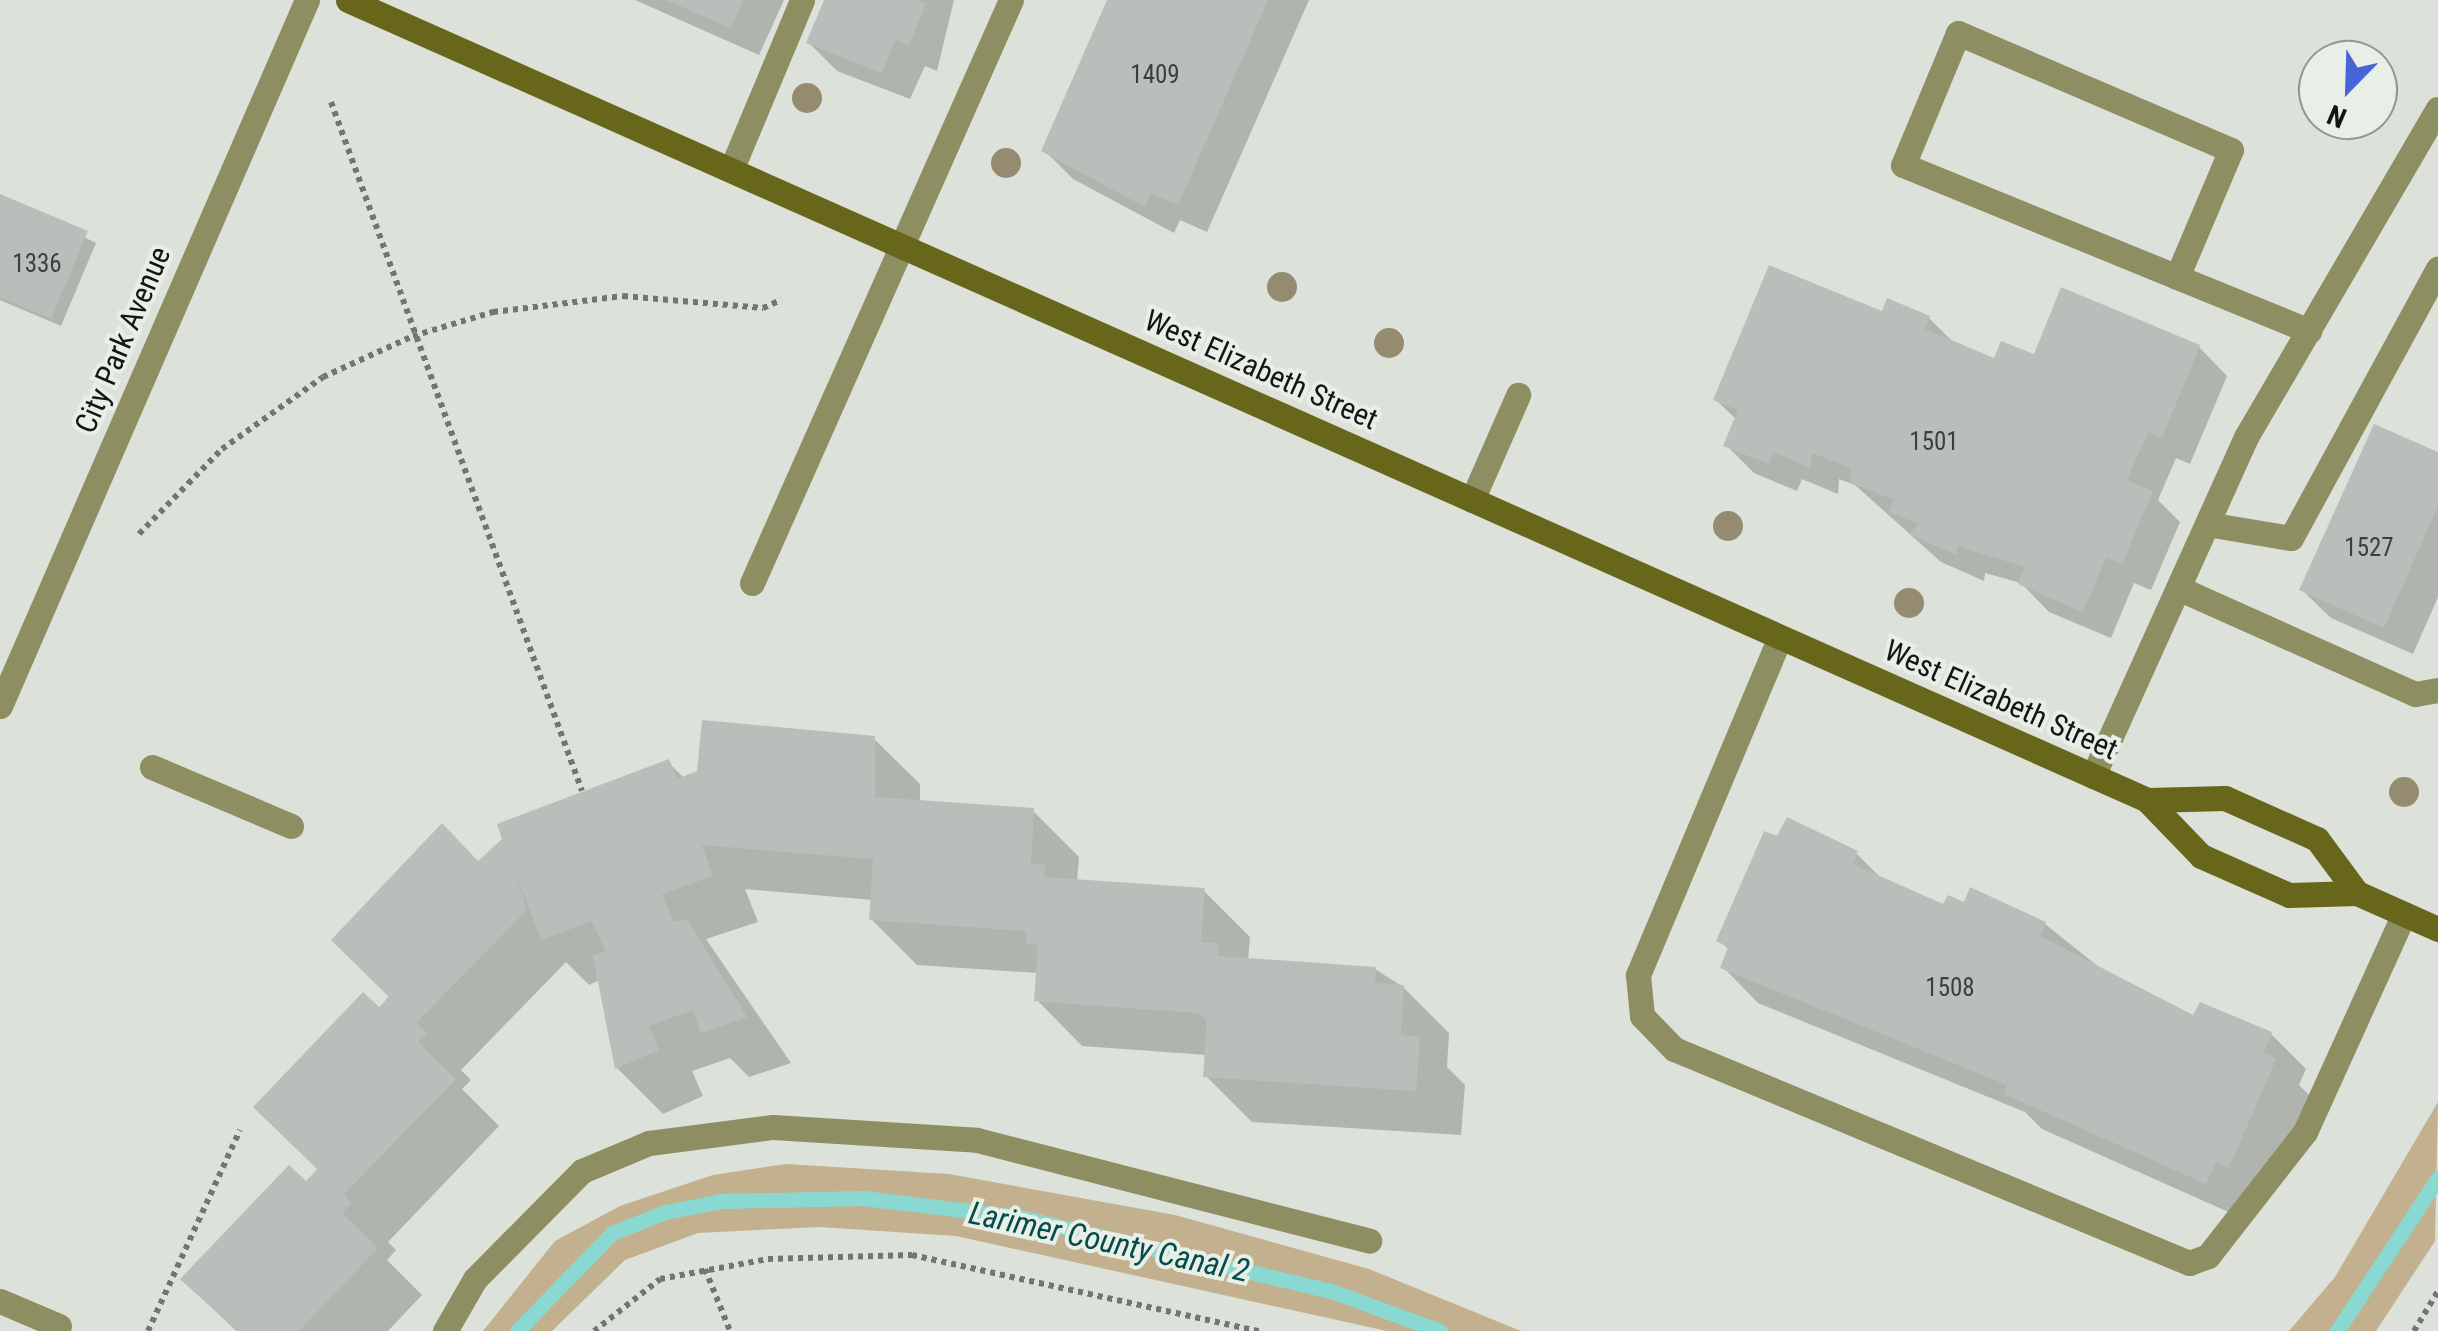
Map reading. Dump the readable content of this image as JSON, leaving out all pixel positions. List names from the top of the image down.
{
  "streets": {
    "main road": ["West Elizabeth Street"],
    "street": ["City Park Avenue"]
  },
  "water": ["Larimer County Canal 2"],
  "house_numbers": [
    "1409",
    "1336",
    "1501",
    "1527",
    "1508"
  ],
  "north": "bottom left"
}
